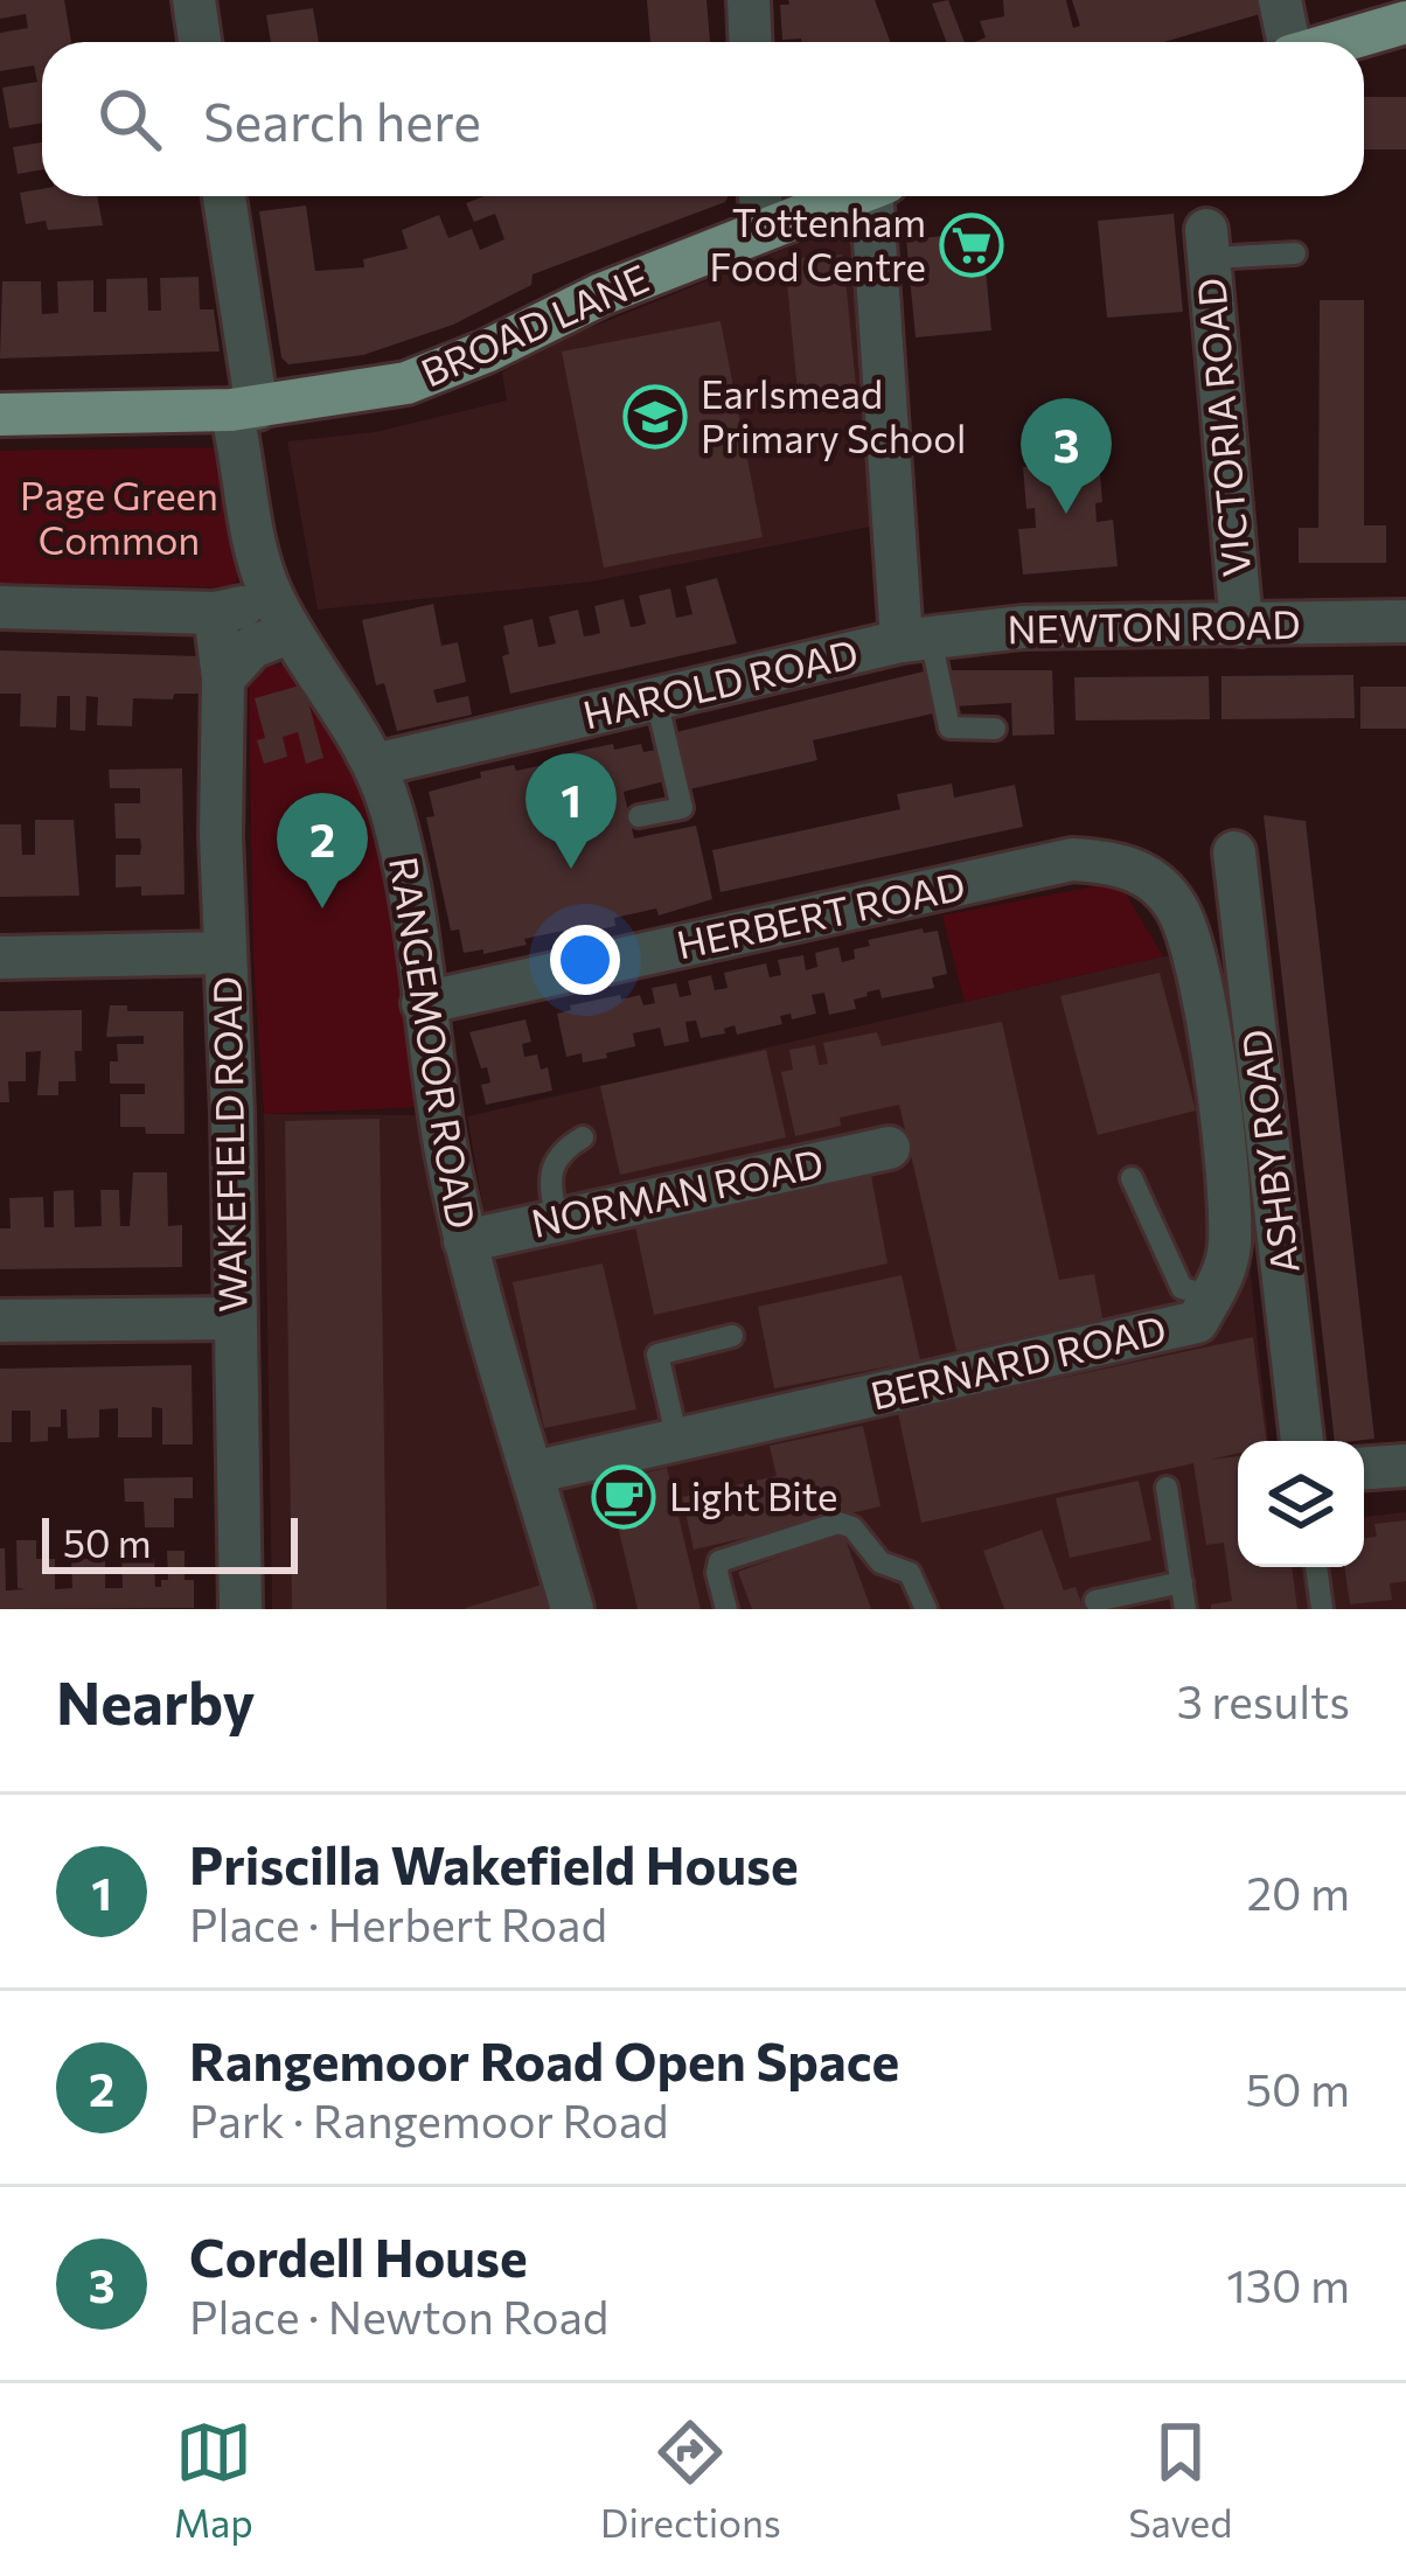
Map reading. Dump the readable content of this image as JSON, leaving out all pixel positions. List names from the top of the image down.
{
  "streets": {
    "main road": ["BROAD LANE"],
    "street": [
      "VICTORIA ROAD",
      "NEWTON ROAD",
      "HAROLD ROAD",
      "HERBERT ROAD",
      "RANGEMOOR ROAD",
      "WAKEFIELD ROAD",
      "ASHBY ROAD",
      "NORMAN ROAD",
      "BERNARD ROAD"
    ]
  },
  "crossings": [
    ["VICTORIA ROAD", "NEWTON ROAD"],
    ["NEWTON ROAD", "HAROLD ROAD"],
    ["HAROLD ROAD", "RANGEMOOR ROAD"],
    ["HERBERT ROAD", "RANGEMOOR ROAD"],
    ["HERBERT ROAD", "BERNARD ROAD"],
    ["RANGEMOOR ROAD", "NORMAN ROAD"],
    ["RANGEMOOR ROAD", "BERNARD ROAD"]
  ],
  "parks": ["Page Green Common"],
  "places": {
    "supermarket": ["Tottenham Food Centre"],
    "school or university": ["Earlsmead Primary School"],
    "cafe": ["Light Bite"]
  },
  "scale_bar": "50 m",
  "page": {
    "search": "Search here",
    "pins": ["3", "1", "2"],
    "scale": "50 m",
    "heading": ["Nearby", "3 results"],
    "list": [
      {
        "mark": "1",
        "name": "Priscilla Wakefield House",
        "note": "Place · Herbert Road",
        "value": "20 m"
      },
      {
        "mark": "2",
        "name": "Rangemoor Road Open Space",
        "note": "Park · Rangemoor Road",
        "value": "50 m"
      },
      {
        "mark": "3",
        "name": "Cordell House",
        "note": "Place · Newton Road",
        "value": "130 m"
      }
    ],
    "nav": ["Map", "Directions", "Saved"]
  }
}
